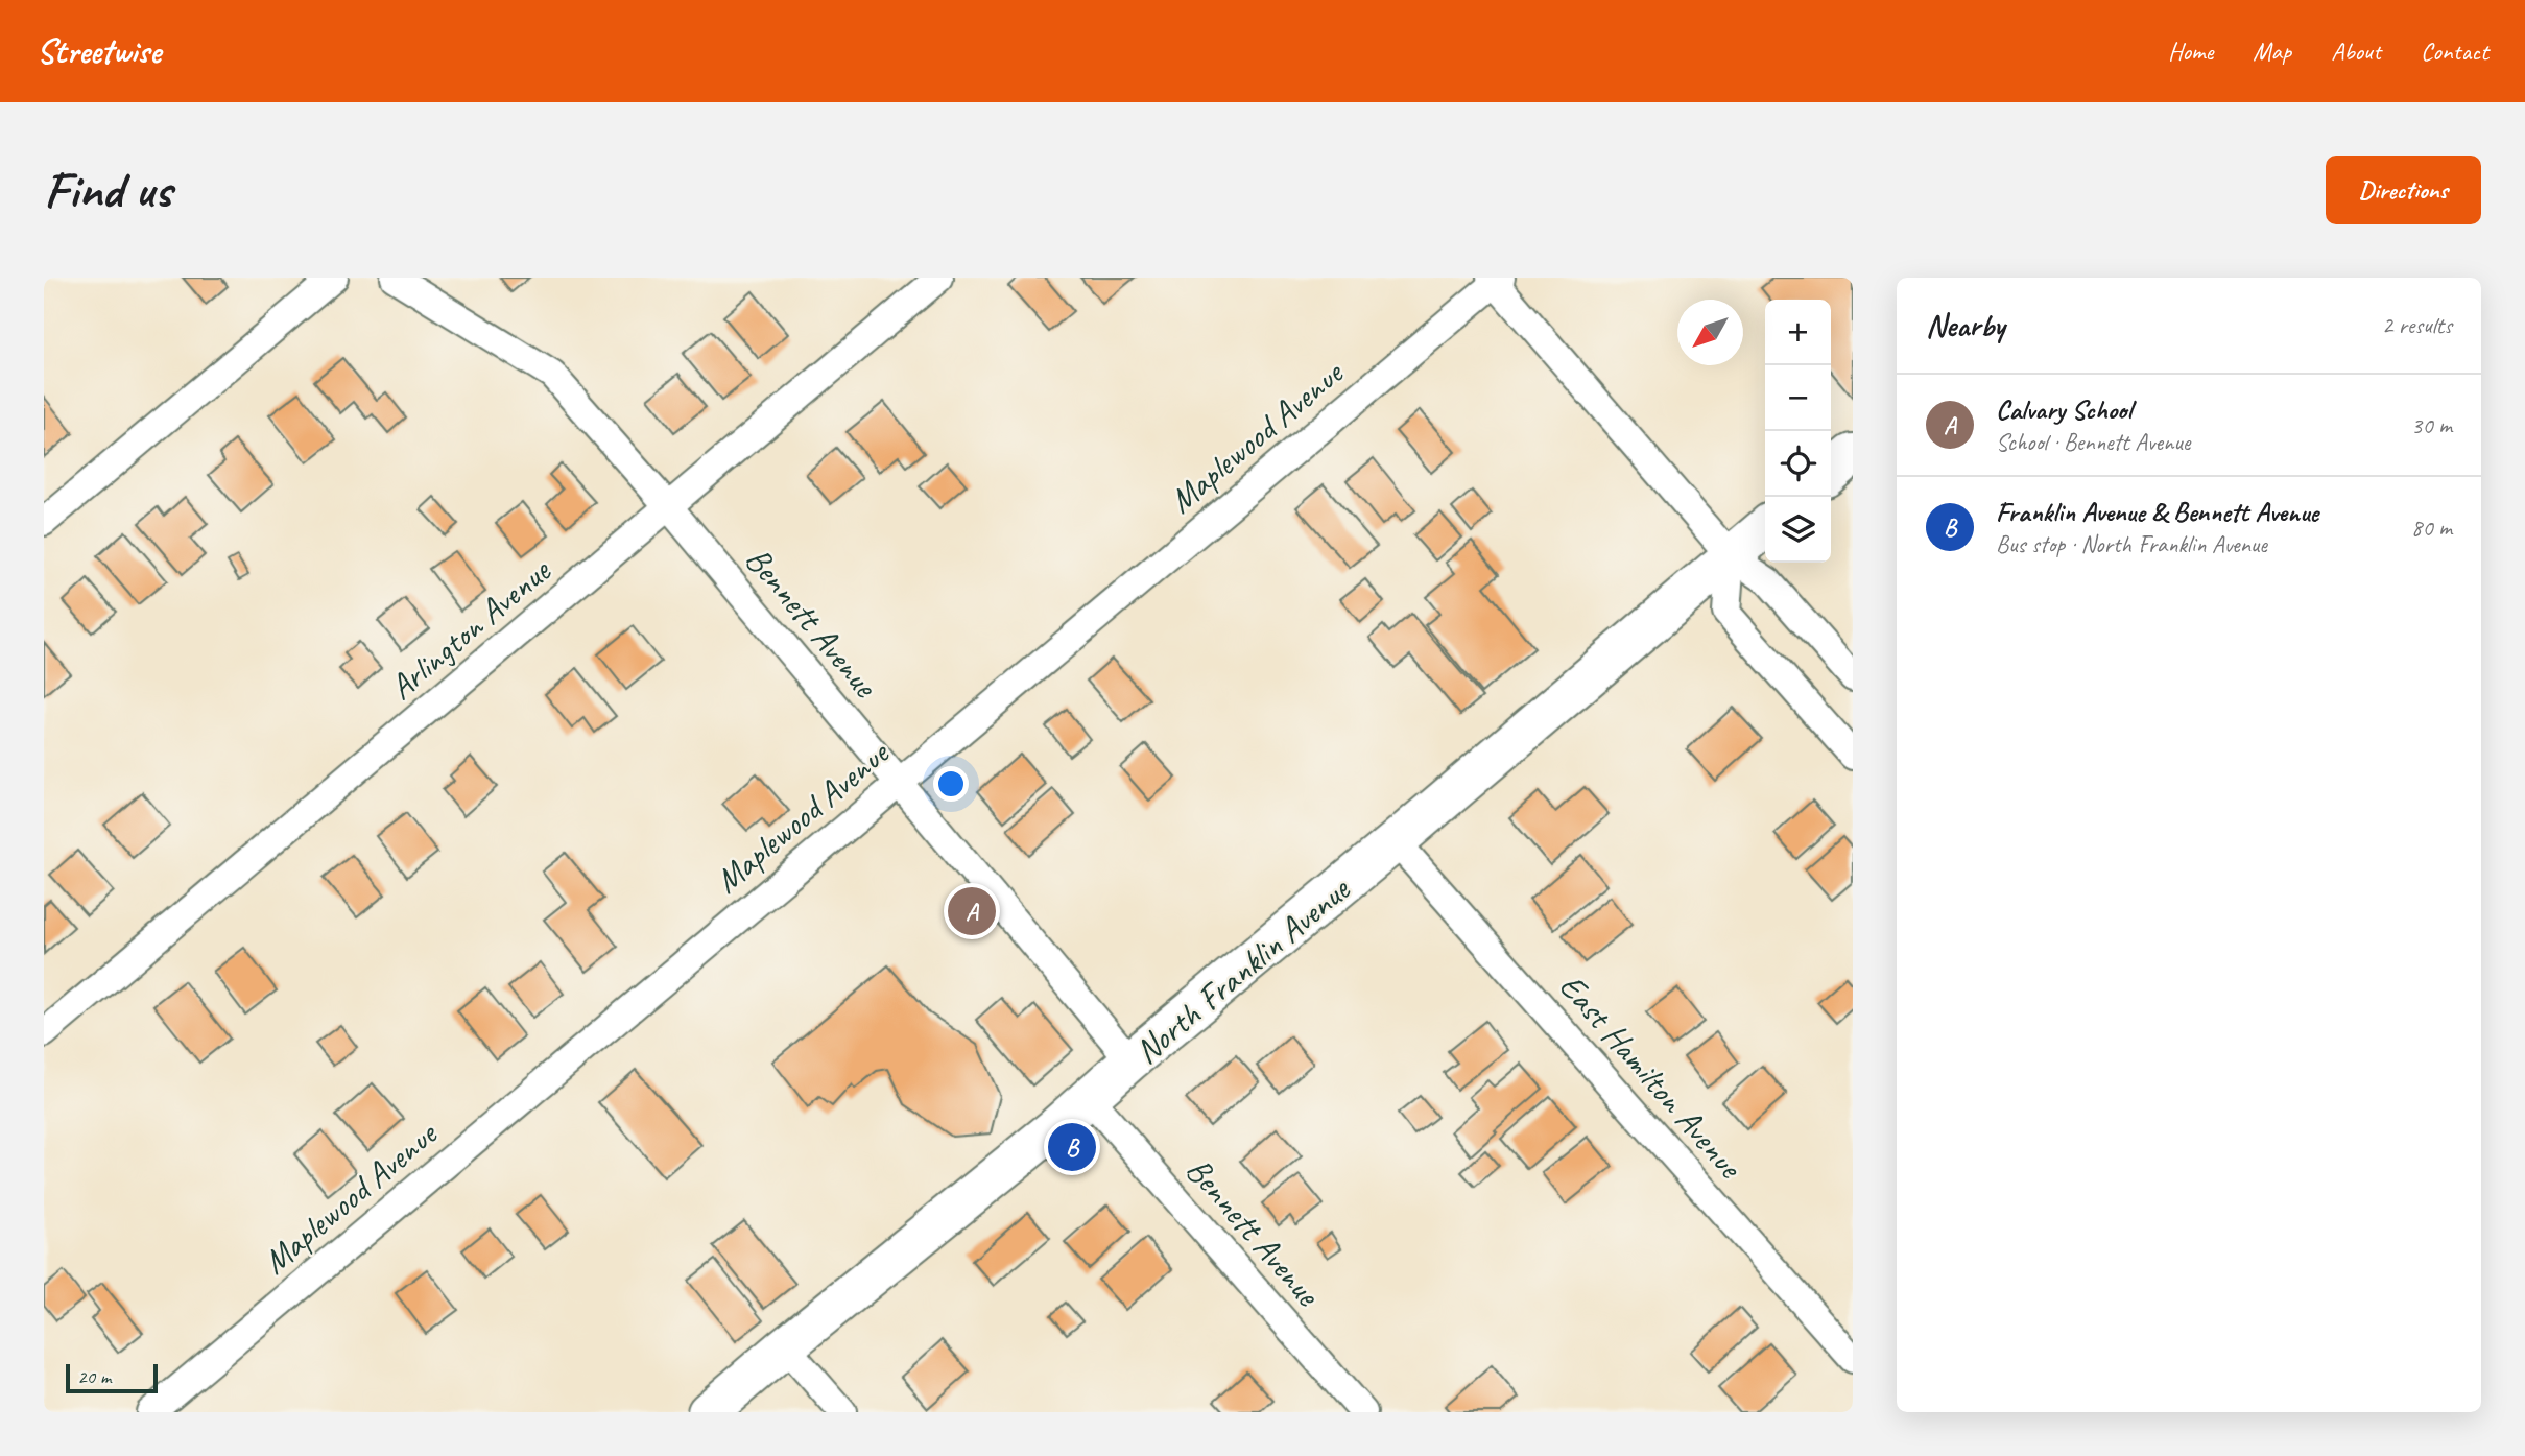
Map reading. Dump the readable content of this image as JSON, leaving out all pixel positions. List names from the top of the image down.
{
  "streets": {
    "street": [
      "Maplewood Avenue",
      "Bennett Avenue",
      "Arlington Avenue",
      "North Franklin Avenue",
      "East Hamilton Avenue"
    ]
  },
  "crossings": [
    ["Maplewood Avenue", "Bennett Avenue"],
    ["Bennett Avenue", "Arlington Avenue"],
    ["Bennett Avenue", "North Franklin Avenue"],
    ["North Franklin Avenue", "East Hamilton Avenue"]
  ],
  "scale_bar": "20 m",
  "north": "bottom left",
  "page": {
    "header": "Streetwise",
    "nav": [
      "Home",
      "Map",
      "About",
      "Contact"
    ],
    "buttons": "Directions",
    "title": "Find us",
    "heading": ["Nearby", "2 results"],
    "map_buttons": ["+", "−"],
    "list": [
      {
        "mark": "A",
        "name": "Calvary School",
        "note": "School · Bennett Avenue",
        "value": "30 m"
      },
      {
        "mark": "B",
        "name": "Franklin Avenue & Bennett Avenue",
        "note": "Bus stop · North Franklin Avenue",
        "value": "80 m"
      }
    ],
    "pins": ["A", "B"],
    "scale": "20 m"
  }
}
